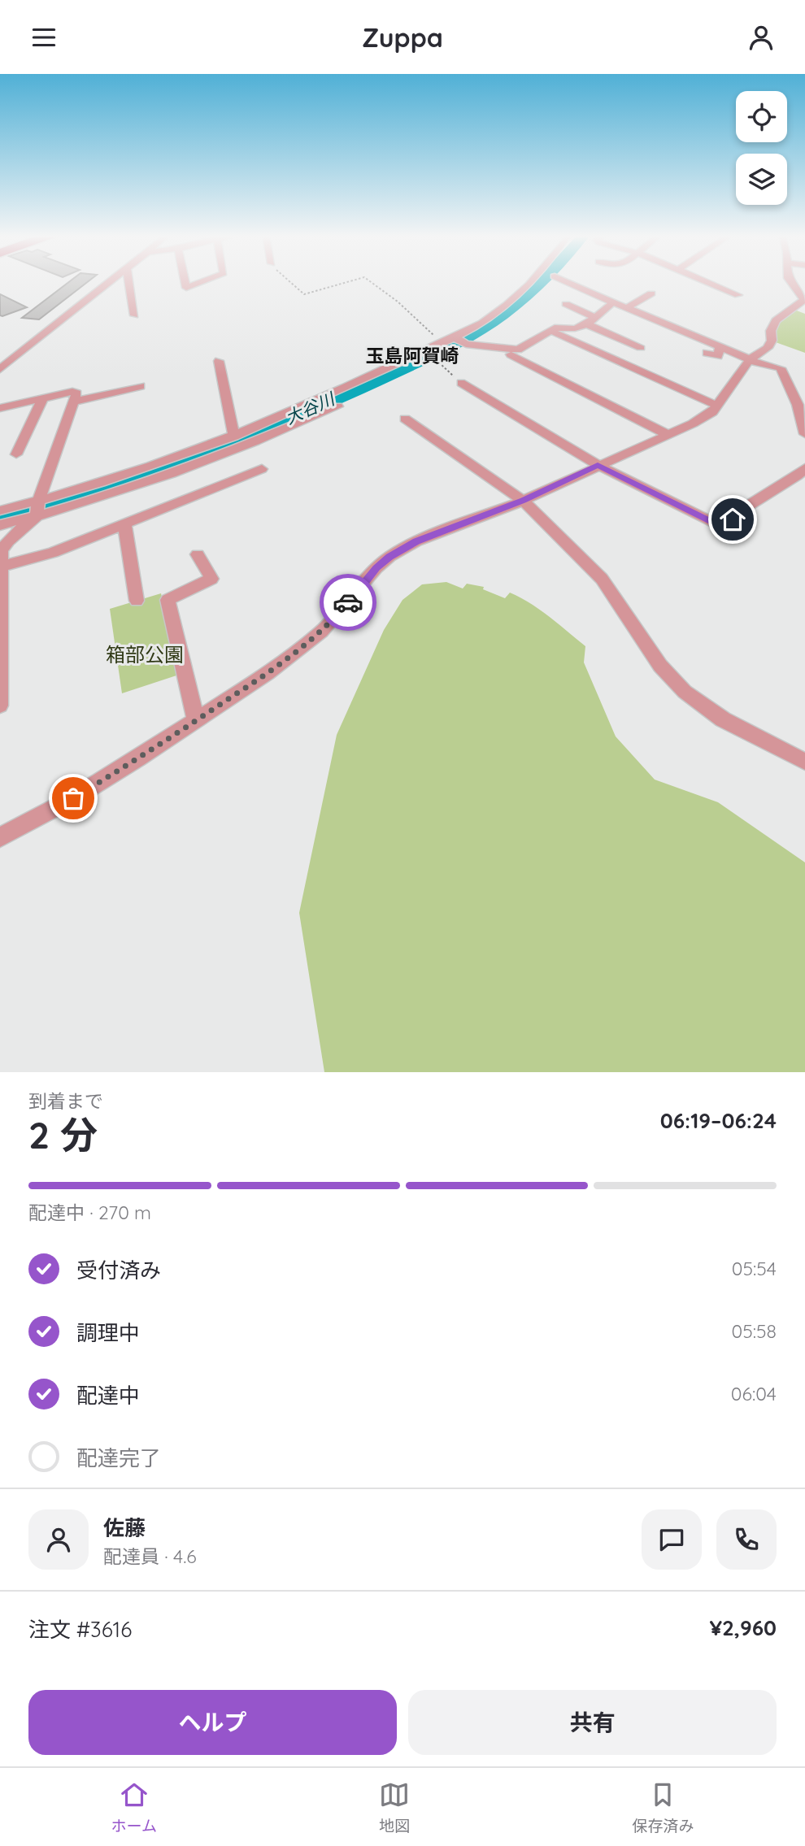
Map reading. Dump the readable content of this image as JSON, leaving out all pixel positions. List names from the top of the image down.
{
  "districts": ["玉島阿賀崎"],
  "water": ["大谷川"],
  "parks": ["箱部公園"],
  "page": {
    "header": "Zuppa",
    "heading": ["2 分", "到着まで", "06:19–06:24"],
    "panel": [
      "佐藤",
      "配達員 · 4.6",
      "注文 #3616",
      "¥2,960"
    ],
    "bar": "配達中 · 270 m",
    "list": [
      ["受付済み", "05:54"],
      ["調理中", "05:58"],
      ["配達中", "06:04"],
      "配達完了"
    ],
    "buttons": ["ヘルプ", "共有"],
    "tabs": ["ホーム", "地図", "保存済み"]
  }
}
